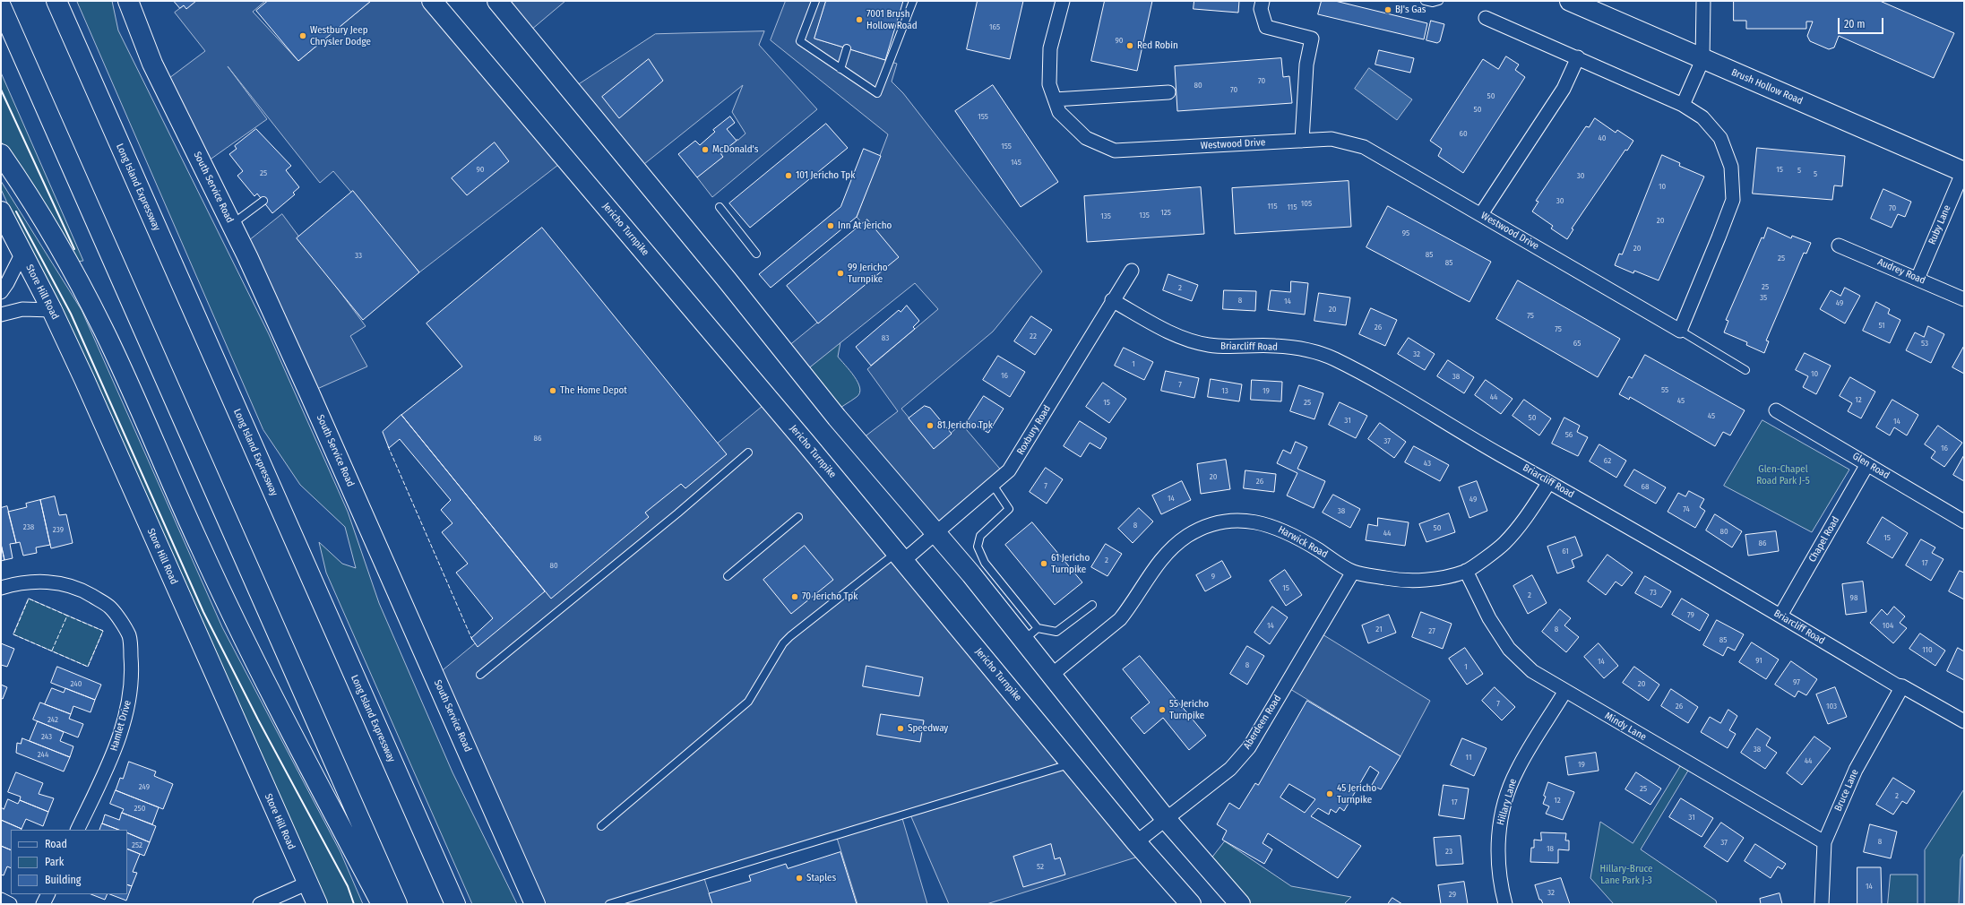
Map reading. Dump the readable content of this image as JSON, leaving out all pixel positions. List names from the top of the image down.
{
  "streets": {
    "main road": [
      "Brush Hollow Road",
      "Long Island Expressway",
      "South Service Road",
      "Jericho Turnpike",
      "Store Hill Road"
    ],
    "street": [
      "Westwood Drive",
      "Ruby Lane",
      "Audrey Road",
      "Briarcliff Road",
      "Roxbury Road",
      "Glen Road",
      "Chapel Road",
      "Harwick Road",
      "Aberdeen Road",
      "Hamlet Drive",
      "Mindy Lane",
      "Bruce Lane",
      "Hillary Lane"
    ]
  },
  "crossings": [
    ["Brush Hollow Road", "Ruby Lane"],
    ["Ruby Lane", "Audrey Road"],
    ["Jericho Turnpike", "Roxbury Road"],
    ["Jericho Turnpike", "Aberdeen Road"],
    ["Briarcliff Road", "Roxbury Road"],
    ["Briarcliff Road", "Chapel Road"],
    ["Briarcliff Road", "Harwick Road"],
    ["Briarcliff Road", "Bruce Lane"],
    ["Glen Road", "Chapel Road"],
    ["Harwick Road", "Aberdeen Road"],
    ["Harwick Road", "Mindy Lane"],
    ["Mindy Lane", "Bruce Lane"],
    ["Mindy Lane", "Hillary Lane"]
  ],
  "parks": ["Glen-Chapel Road Park J-5", "Hillary-Bruce Lane Park J-3"],
  "places": [
    "BJ's Gas",
    "7001 Brush Hollow Road",
    "Westbury Jeep Chrysler Dodge",
    "Red Robin",
    "McDonald's",
    "101 Jericho Tpk",
    "Inn At Jericho",
    "99 Jericho Turnpike",
    "The Home Depot",
    "81 Jericho Tpk",
    "61 Jericho Turnpike",
    "70 Jericho Tpk",
    "55 Jericho Turnpike",
    "Speedway",
    "45 Jericho Turnpike",
    "Staples"
  ],
  "house_numbers": [
    "165",
    "90",
    "70",
    "80",
    "70",
    "50",
    "50",
    "155",
    "60",
    "40",
    "155",
    "145",
    "90",
    "15",
    "5",
    "25",
    "5",
    "30",
    "10",
    "30",
    "105",
    "115",
    "115",
    "70",
    "125",
    "135",
    "135",
    "20",
    "95",
    "20",
    "85",
    "33",
    "25",
    "85",
    "25",
    "2",
    "35",
    "8",
    "14",
    "49",
    "20",
    "75",
    "51",
    "26",
    "75",
    "22",
    "83",
    "65",
    "53",
    "32",
    "1",
    "10",
    "16",
    "38",
    "7",
    "55",
    "13",
    "19",
    "44",
    "12",
    "45",
    "15",
    "25",
    "45",
    "50",
    "31",
    "14",
    "56",
    "86",
    "37",
    "16",
    "62",
    "43",
    "20",
    "26",
    "7",
    "68",
    "14",
    "49",
    "74",
    "38",
    "8",
    "238",
    "50",
    "239",
    "80",
    "44",
    "15",
    "86",
    "61",
    "2",
    "17",
    "80",
    "9",
    "15",
    "73",
    "2",
    "98",
    "79",
    "14",
    "104",
    "21",
    "8",
    "27",
    "85",
    "110",
    "91",
    "14",
    "8",
    "1",
    "97",
    "240",
    "20",
    "7",
    "26",
    "103",
    "242",
    "243",
    "38",
    "244",
    "11",
    "44",
    "19",
    "249",
    "25",
    "2",
    "12",
    "17",
    "250",
    "31",
    "8",
    "37",
    "252",
    "18",
    "23",
    "52",
    "14",
    "32",
    "29"
  ],
  "legend": ["Road", "Park", "Building"],
  "scale_bar": "20 m"
}
